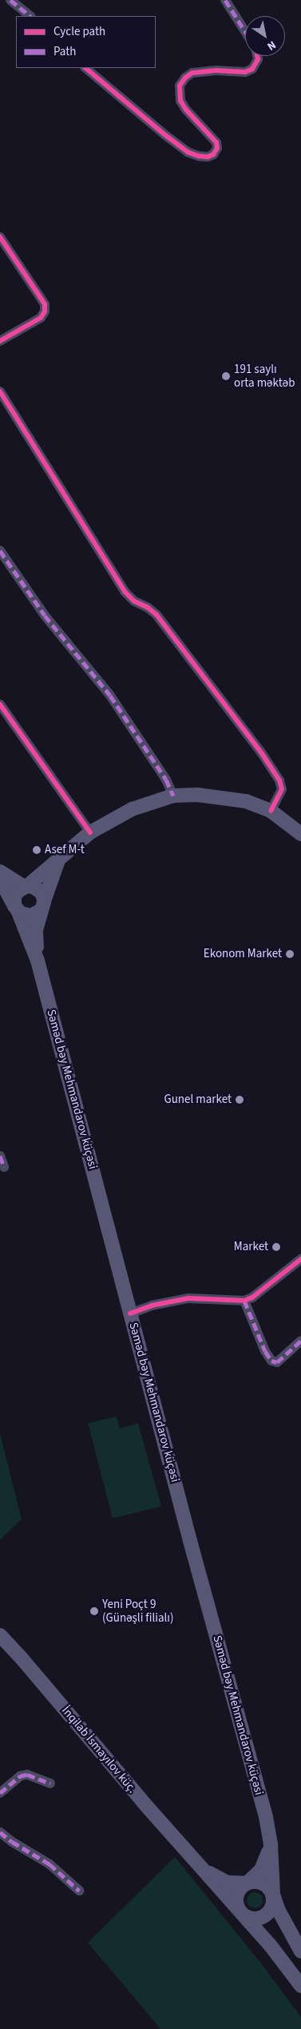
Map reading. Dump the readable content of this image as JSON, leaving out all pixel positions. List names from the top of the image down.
{
  "streets": {
    "main road": ["Səməd bəy Mehmandarov küçəsi", "İnqilab İsmayılov küç."]
  },
  "crossings": [
    ["Səməd bəy Mehmandarov küçəsi", "İnqilab İsmayılov küç."]
  ],
  "places": [
    "191 saylı orta məktəb",
    "Asef M-t",
    "Ekonom Market",
    "Gunel market",
    "Market",
    "Yeni Poçt 9 (Günəşli filialı)"
  ],
  "legend": ["Cycle path", "Path"],
  "north": "bottom right"
}
